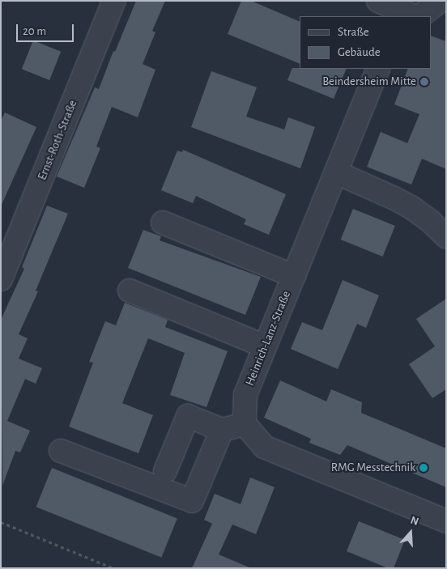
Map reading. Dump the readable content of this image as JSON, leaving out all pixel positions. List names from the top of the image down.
{
  "streets": {
    "street": ["Ernst-Roth-Straße", "Heinrich-Lanz-Straße"]
  },
  "places": ["Beindersheim Mitte", "RMG Messtechnik"],
  "legend": ["Straße", "Gebäude"],
  "scale_bar": "20 m",
  "north": "top"
}
